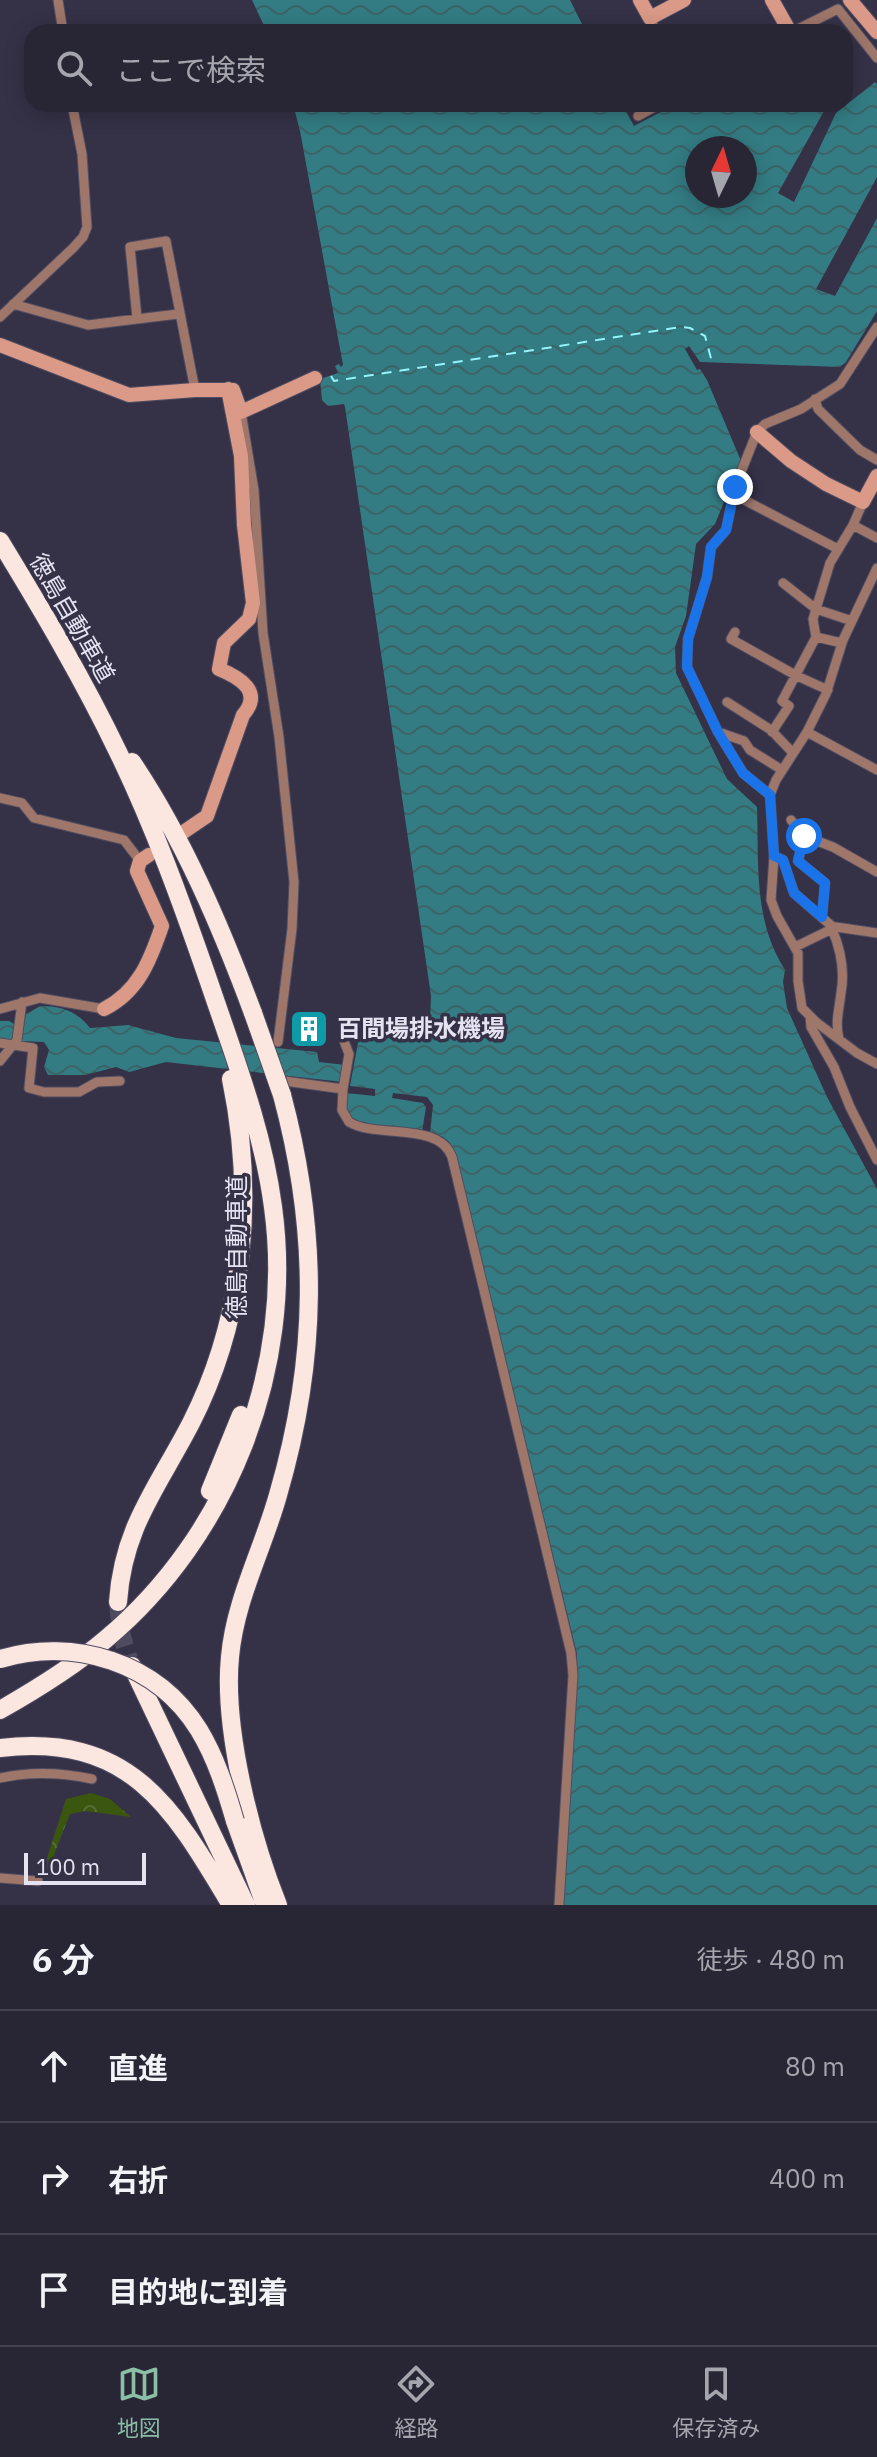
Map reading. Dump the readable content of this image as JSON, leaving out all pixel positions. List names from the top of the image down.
{
  "streets": {
    "highway": ["徳島自動車道"]
  },
  "places": {
    "building": ["百間場排水機場"]
  },
  "scale_bar": "100 m",
  "north": "top",
  "page": {
    "search": "ここで検索",
    "scale": "100 m",
    "heading": ["6 分", "徒歩 · 480 m"],
    "list": [
      ["直進", "80 m"],
      ["右折", "400 m"],
      "目的地に到着"
    ],
    "nav": ["地図", "経路", "保存済み"]
  }
}
